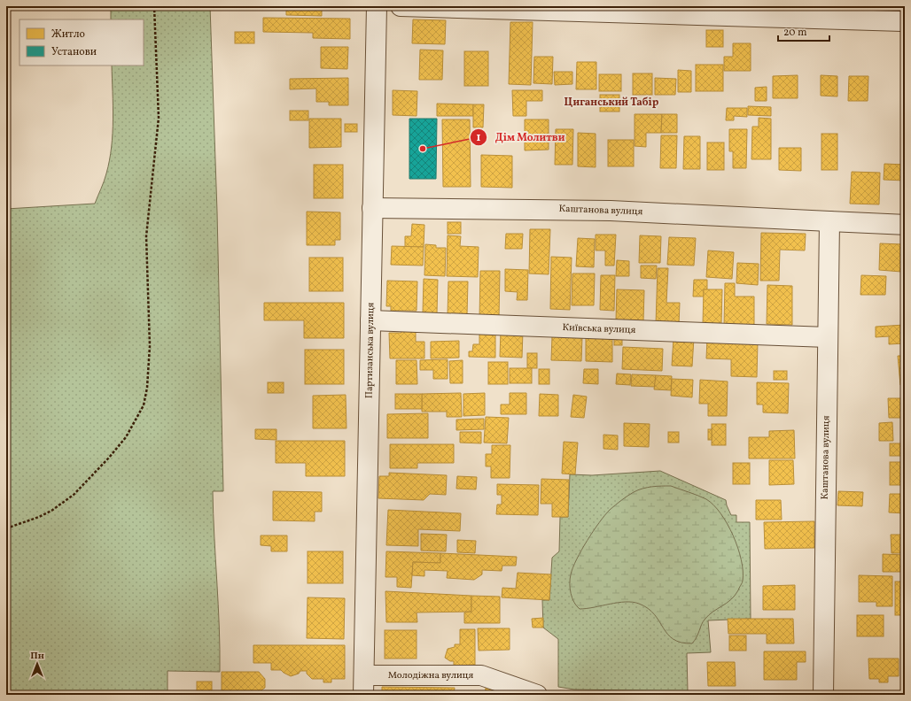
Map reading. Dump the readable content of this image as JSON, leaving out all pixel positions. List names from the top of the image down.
{
  "streets": {
    "street": [
      "Каштанова вулиця",
      "Київська вулиця",
      "Партизанська вулиця",
      "Молодіжна вулиця"
    ]
  },
  "crossings": [
    ["Каштанова вулиця", "Київська вулиця"],
    ["Каштанова вулиця", "Партизанська вулиця"],
    ["Київська вулиця", "Партизанська вулиця"],
    ["Партизанська вулиця", "Молодіжна вулиця"]
  ],
  "districts": ["Циганський Табір"],
  "places": ["Дім Молитви"],
  "legend": ["Житло", "Установи"],
  "scale_bar": "20 m",
  "north": "top"
}
